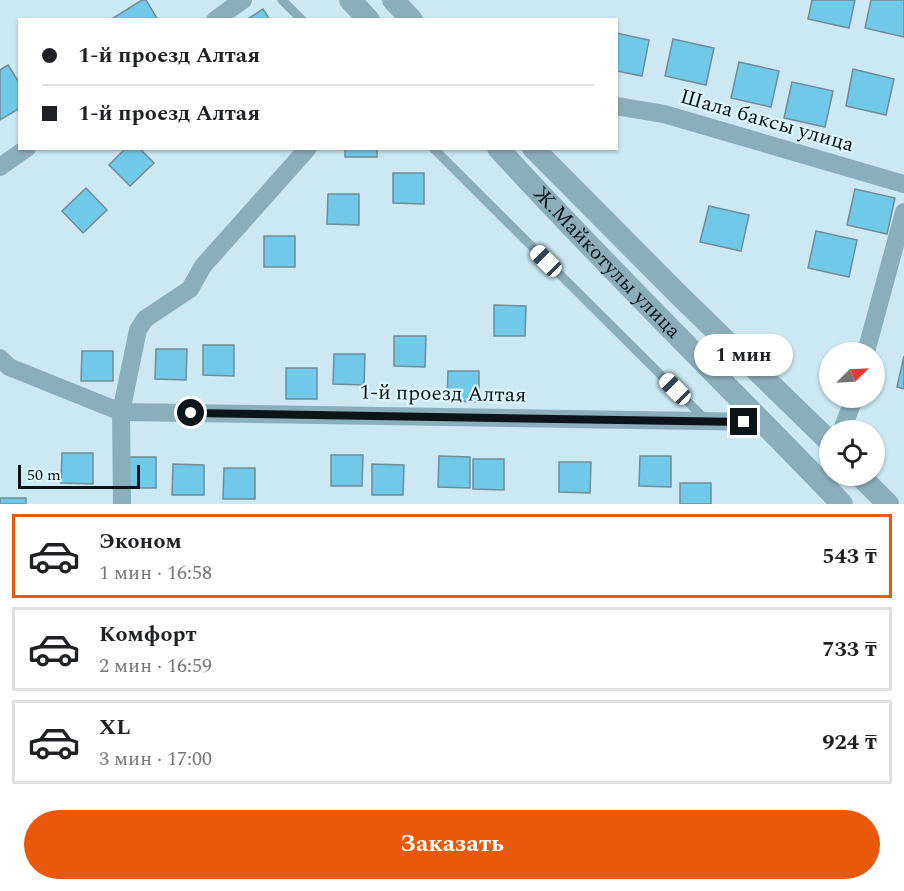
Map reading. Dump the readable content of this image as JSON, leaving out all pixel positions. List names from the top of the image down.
{
  "streets": {
    "street": ["Шала баксы улица", "Ж.Майкотулы улица", "1-й проезд Алтая"]
  },
  "crossings": [
    ["Ж.Майкотулы улица", "1-й проезд Алтая"]
  ],
  "scale_bar": "50 m",
  "north": "top right",
  "page": {
    "banner": ["1-й проезд Алтая", "1-й проезд Алтая"],
    "bubble": "1 мин",
    "scale": "50 m",
    "list": [
      {
        "name": "Эконом",
        "note": "1 мин · 16:58",
        "value": "543 ₸"
      },
      {
        "name": "Комфорт",
        "note": "2 мин · 16:59",
        "value": "733 ₸"
      },
      {
        "name": "XL",
        "note": "3 мин · 17:00",
        "value": "924 ₸"
      }
    ],
    "buttons": "Заказать"
  }
}
